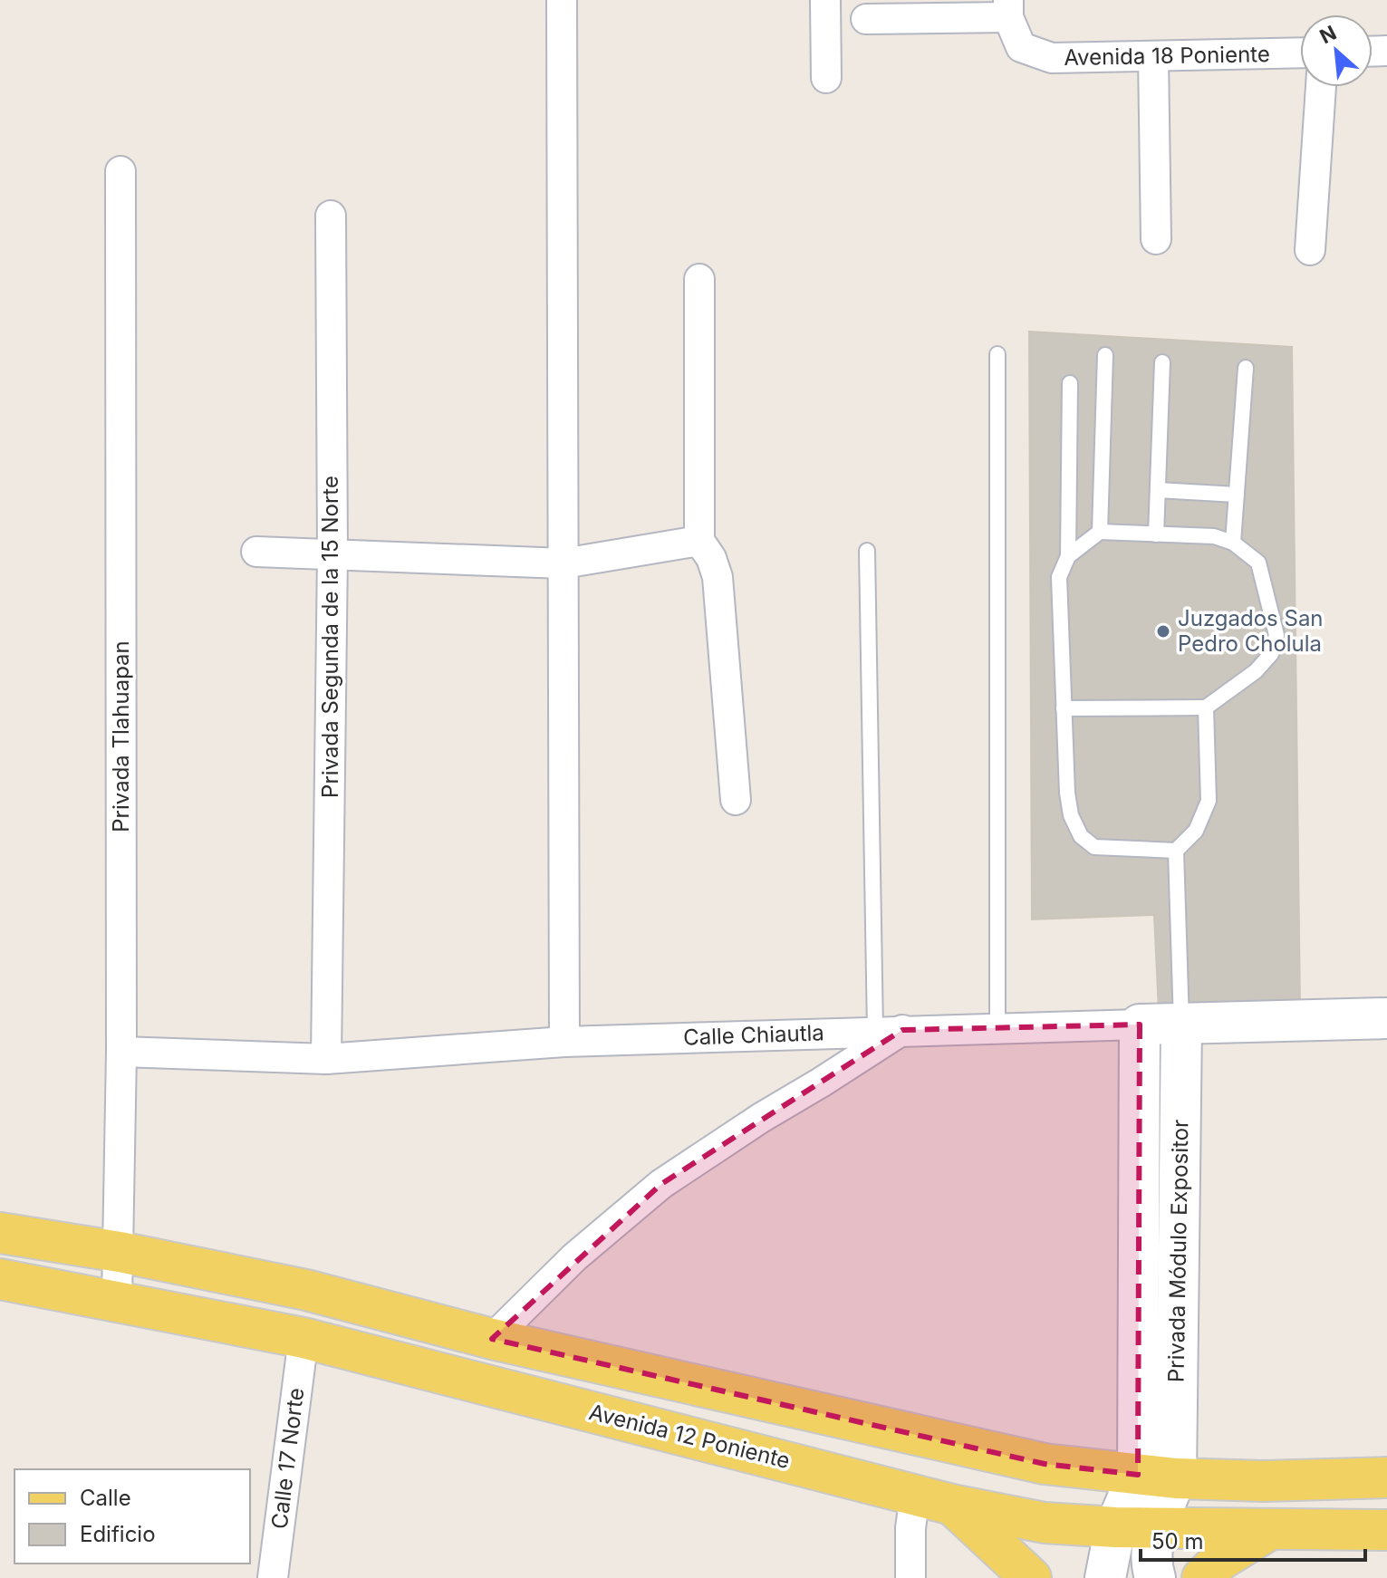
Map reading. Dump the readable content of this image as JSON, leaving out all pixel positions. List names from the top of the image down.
{
  "streets": {
    "main road": ["Avenida 12 Poniente"],
    "street": [
      "Avenida 18 Poniente",
      "Privada Segunda de la 15 Norte",
      "Privada Tlahuapan",
      "Calle Chiautla",
      "Privada Módulo Expositor",
      "Calle 17 Norte"
    ]
  },
  "crossings": [
    ["Privada Segunda de la 15 Norte", "Calle Chiautla"],
    ["Privada Tlahuapan", "Calle Chiautla"],
    ["Privada Tlahuapan", "Avenida 12 Poniente"],
    ["Calle Chiautla", "Privada Módulo Expositor"],
    ["Avenida 12 Poniente", "Calle 17 Norte"]
  ],
  "places": ["Juzgados San Pedro Cholula"],
  "legend": ["Calle", "Edificio"],
  "scale_bar": "50 m",
  "north": "top left"
}
